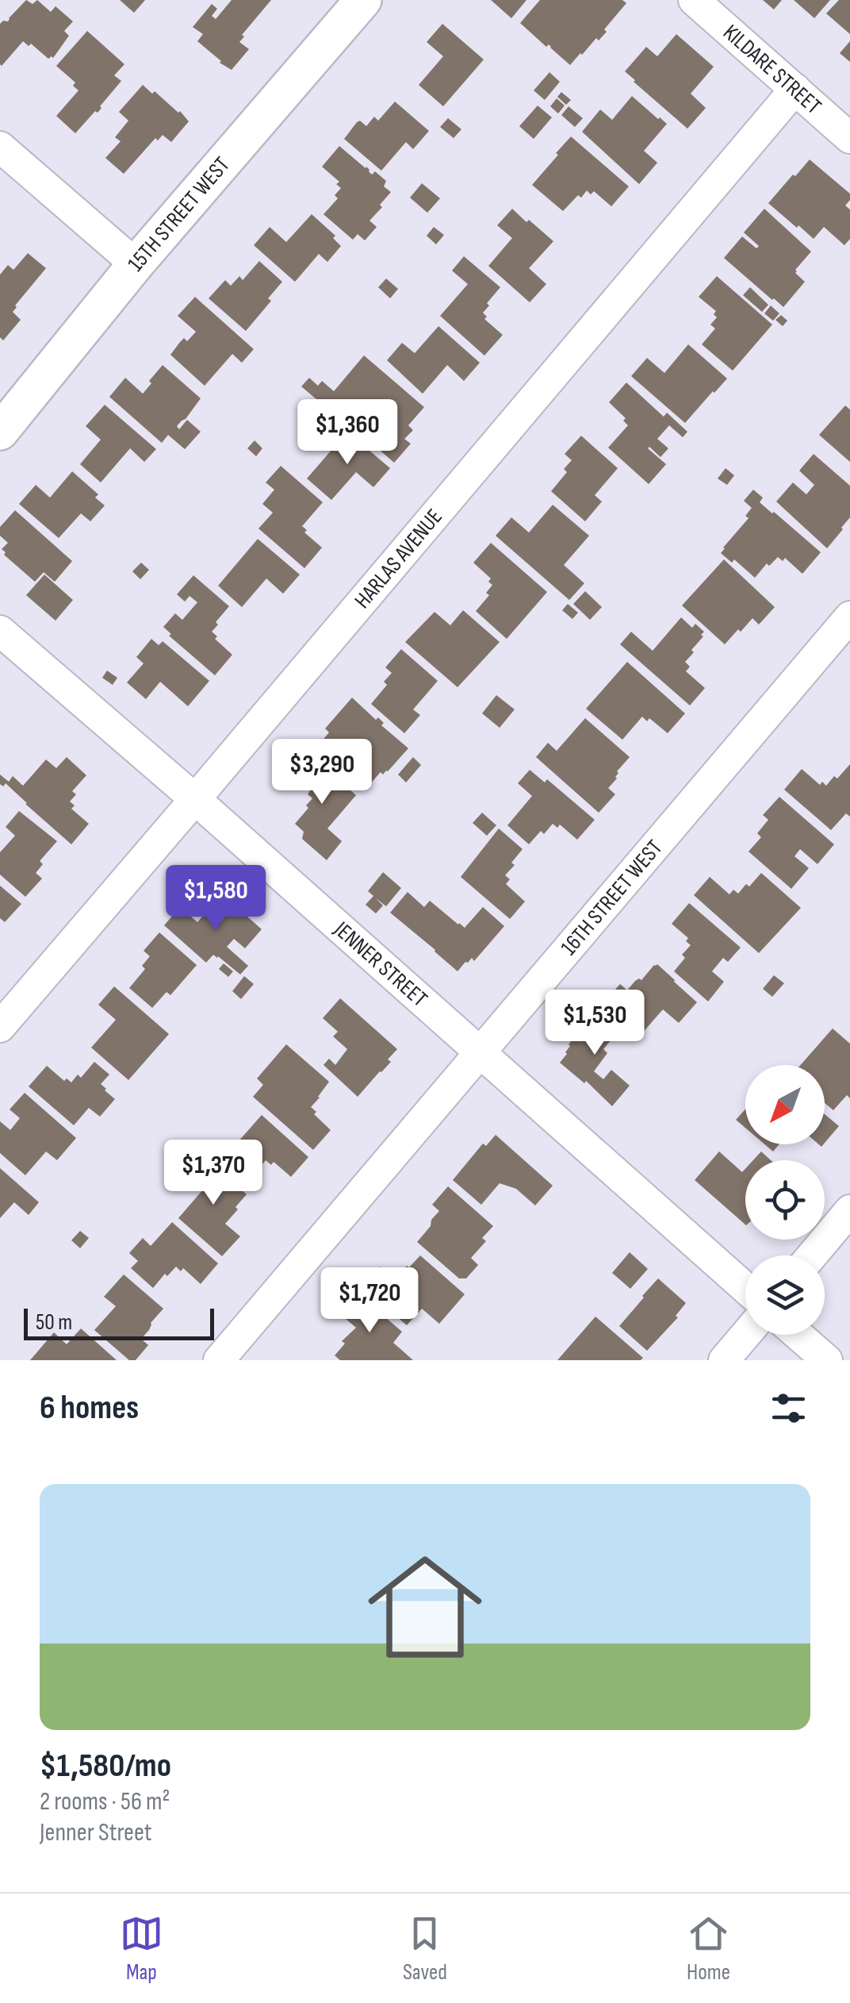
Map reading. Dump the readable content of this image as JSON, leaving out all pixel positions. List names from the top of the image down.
{
  "streets": {
    "street": [
      "KILDARE STREET",
      "15TH STREET WEST",
      "HARLAS AVENUE",
      "16TH STREET WEST",
      "JENNER STREET"
    ]
  },
  "crossings": [
    ["KILDARE STREET", "HARLAS AVENUE"],
    ["HARLAS AVENUE", "JENNER STREET"],
    ["16TH STREET WEST", "JENNER STREET"]
  ],
  "scale_bar": "50 m",
  "north": "bottom left",
  "page": {
    "price": [
      "$1,360",
      "$3,290",
      "$1,580",
      "$1,530",
      "$1,370",
      "$1,720"
    ],
    "scale": "50 m",
    "heading": "6 homes",
    "list": [
      {
        "name": "$1,580/mo",
        "note": "2 rooms · 56 m² · Jenner Street"
      }
    ],
    "tabs": ["Map", "Saved", "Home"]
  }
}
